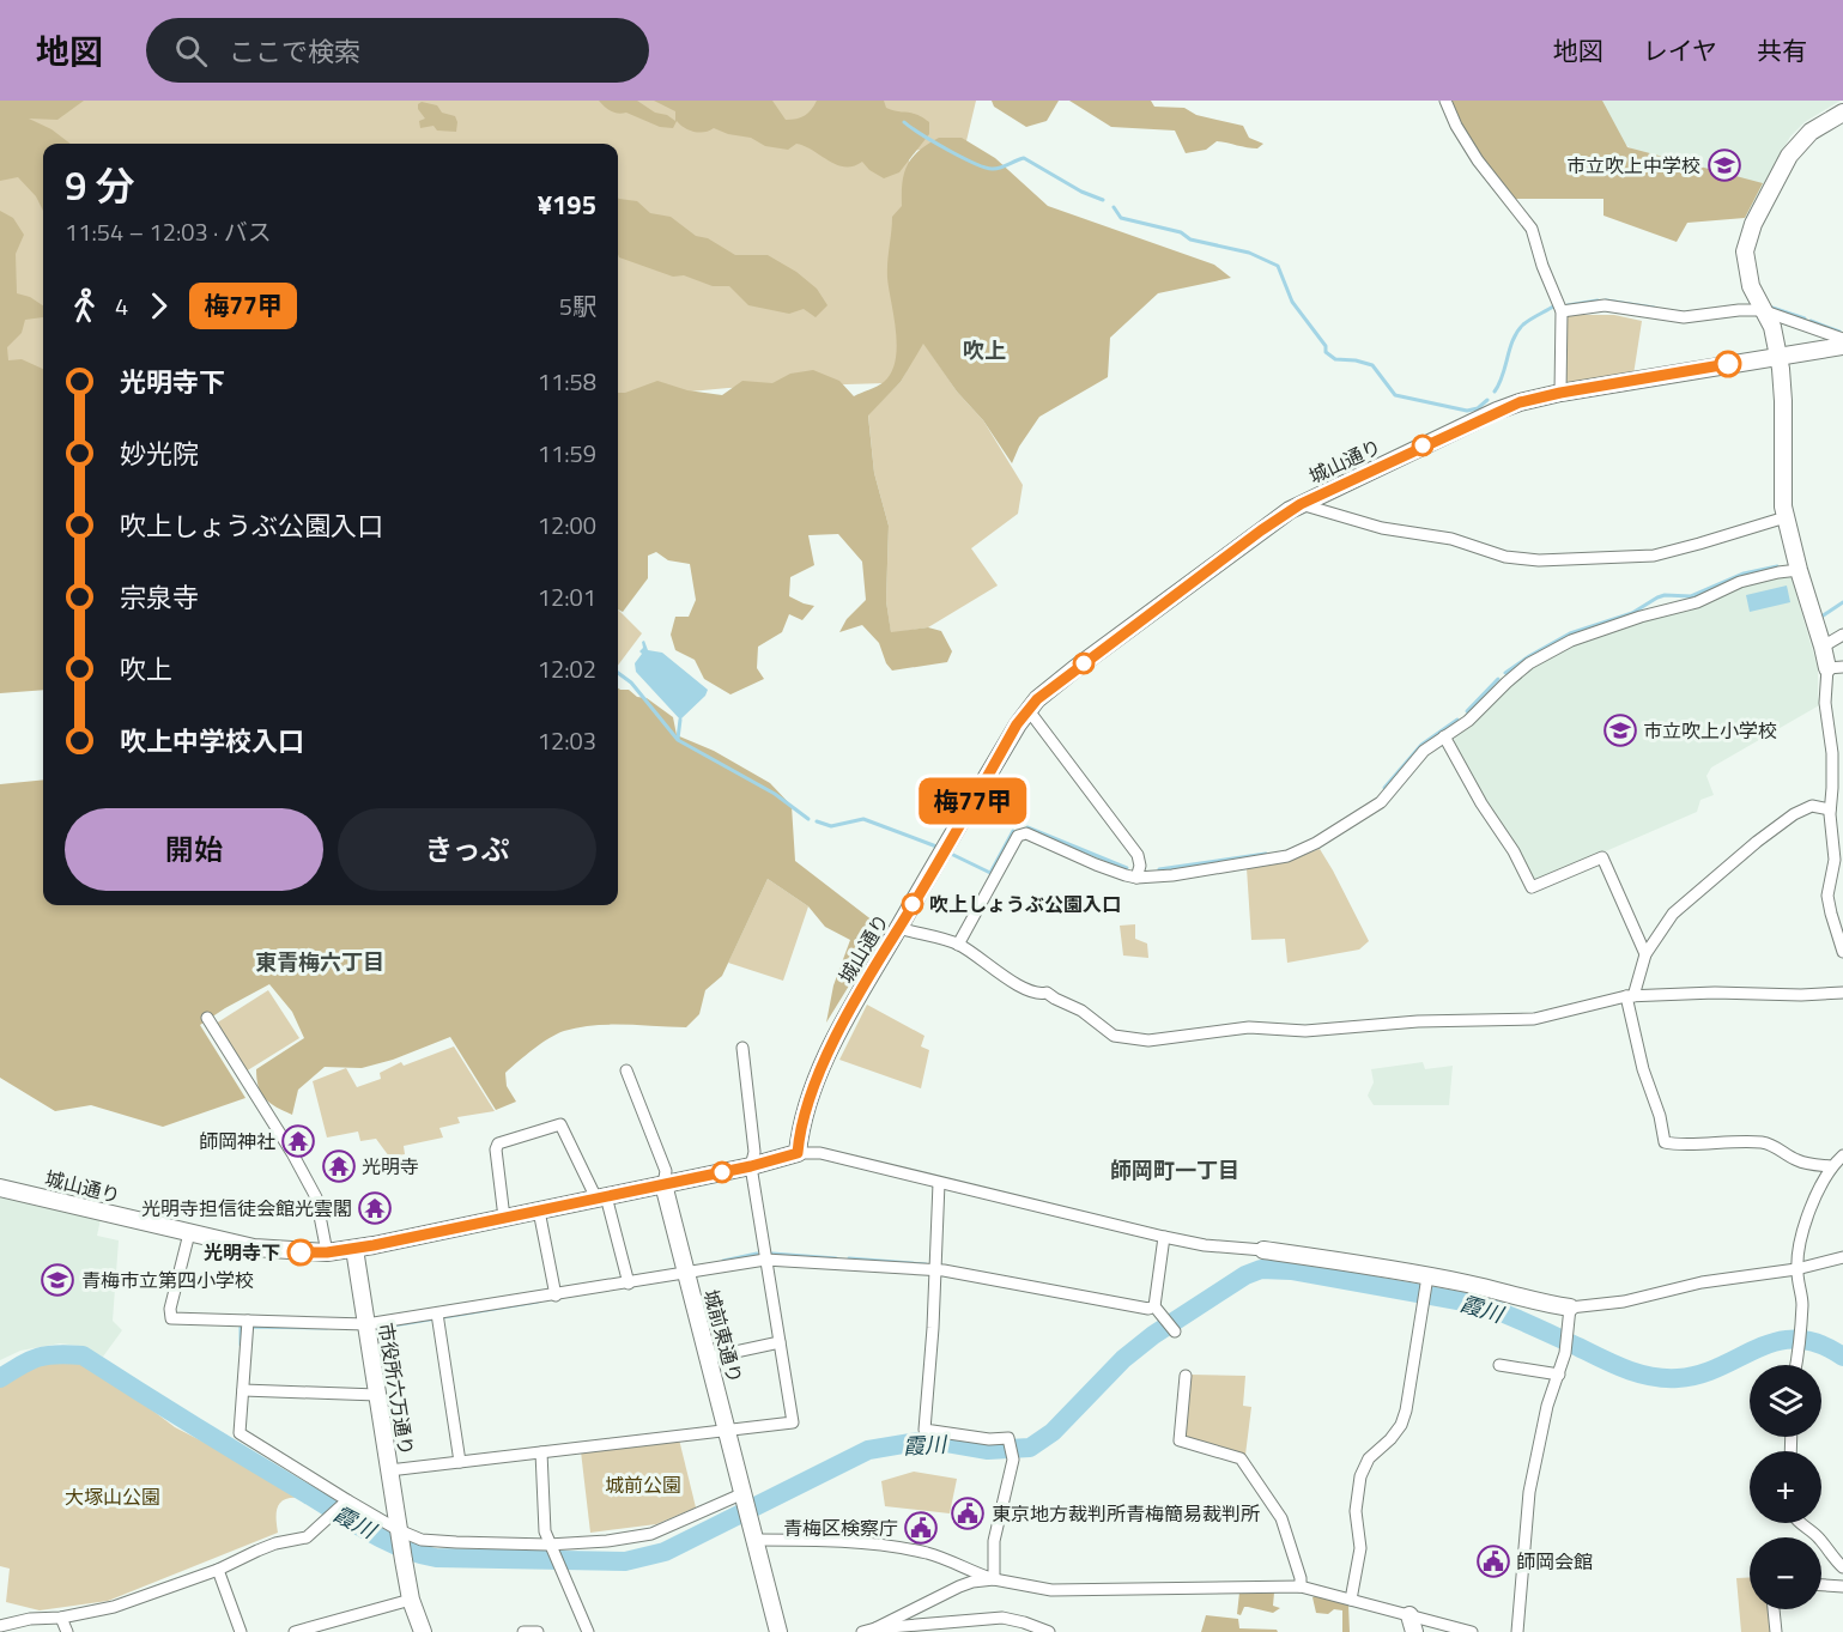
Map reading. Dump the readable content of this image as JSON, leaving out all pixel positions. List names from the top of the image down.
{
  "streets": {
    "street": ["城山通り", "城前東通り", "市役所六万通り"]
  },
  "crossings": [
    ["城山通り", "城前東通り"],
    ["城山通り", "市役所六万通り"]
  ],
  "districts": ["吹上", "東青梅六丁目", "師岡町一丁目"],
  "water": ["霞川"],
  "parks": ["城前公園", "大塚山公園"],
  "places": {
    "school or university": ["市立吹上中学校", "市立吹上小学校", "青梅市立第四小学校"],
    "other": ["吹上しょうぶ公園入口", "光明寺下"],
    "temple": ["師岡神社", "光明寺", "光明寺担信徒会館光雲閣"],
    "public building": ["東京地方裁判所青梅簡易裁判所", "青梅区検察庁", "師岡会館"]
  },
  "lines": ["bus line 梅77甲"],
  "page": {
    "header": "地図",
    "search": "ここで検索",
    "nav": ["地図", "レイヤ", "共有"],
    "on_map": "梅77甲",
    "heading": ["9 分", "11:54 – 12:03 · バス", "¥195"],
    "legs": ["4", "梅77甲", "5駅"],
    "list": [
      {
        "name": "光明寺下",
        "value": "11:58"
      },
      {
        "name": "妙光院",
        "value": "11:59"
      },
      {
        "name": "吹上しょうぶ公園入口",
        "value": "12:00"
      },
      {
        "name": "宗泉寺",
        "value": "12:01"
      },
      {
        "name": "吹上",
        "value": "12:02"
      },
      {
        "name": "吹上中学校入口",
        "value": "12:03"
      }
    ],
    "buttons": ["開始", "きっぷ"],
    "map_buttons": ["+", "−"]
  }
}
